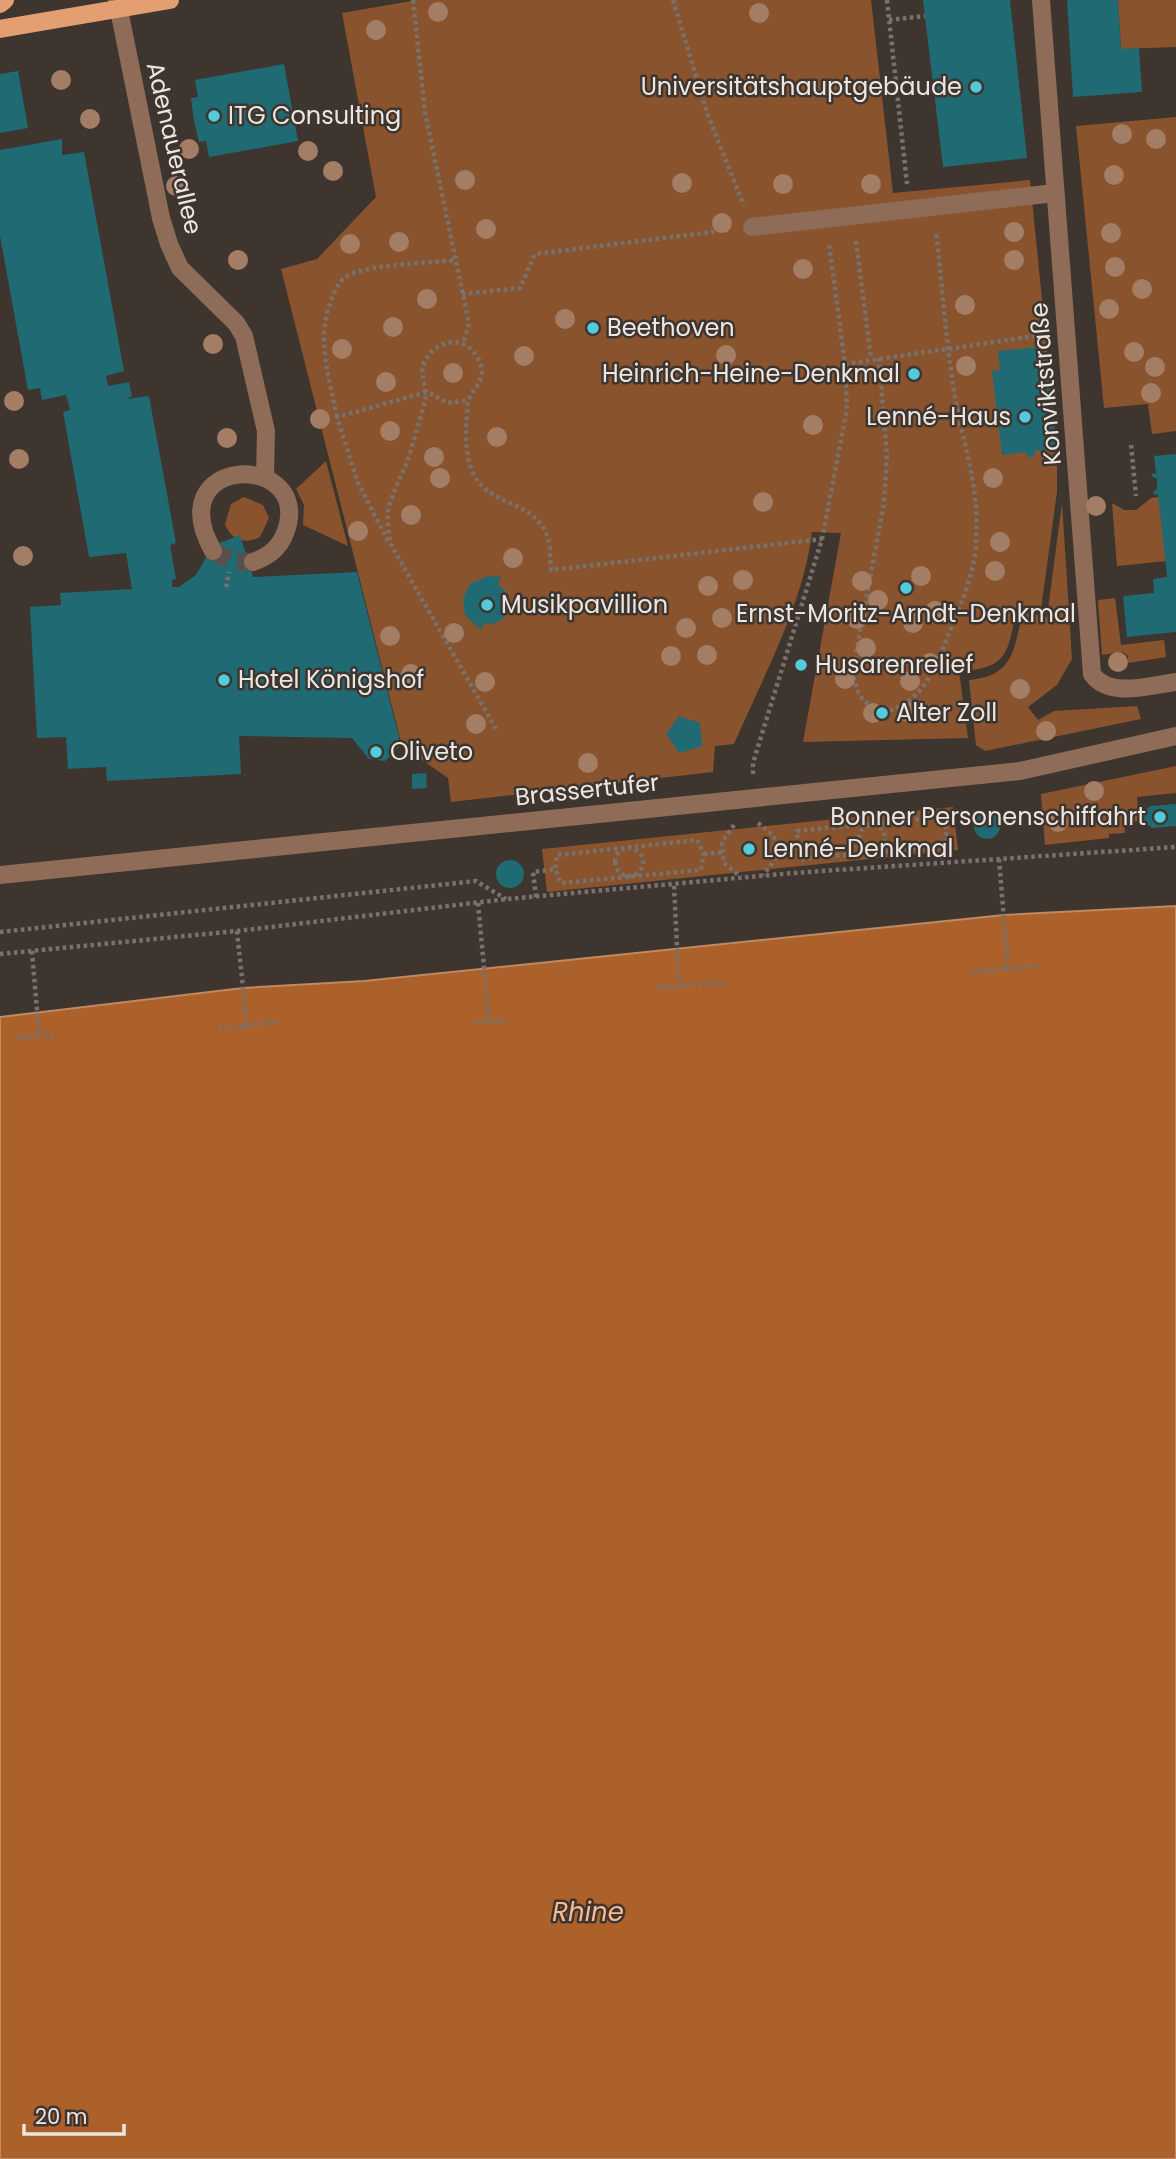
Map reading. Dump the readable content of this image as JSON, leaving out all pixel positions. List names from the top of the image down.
{
  "streets": {
    "street": ["Adenauerallee", "Konviktstraße", "Brassertufer"]
  },
  "water": ["Rhine"],
  "places": [
    "Universitätshauptgebäude",
    "ITG Consulting",
    "Beethoven",
    "Heinrich-Heine-Denkmal",
    "Lenné-Haus",
    "Ernst-Moritz-Arndt-Denkmal",
    "Musikpavillion",
    "Husarenrelief",
    "Hotel Königshof",
    "Alter Zoll",
    "Oliveto",
    "Bonner Personenschiffahrt",
    "Lenné-Denkmal"
  ],
  "scale_bar": "20 m"
}
